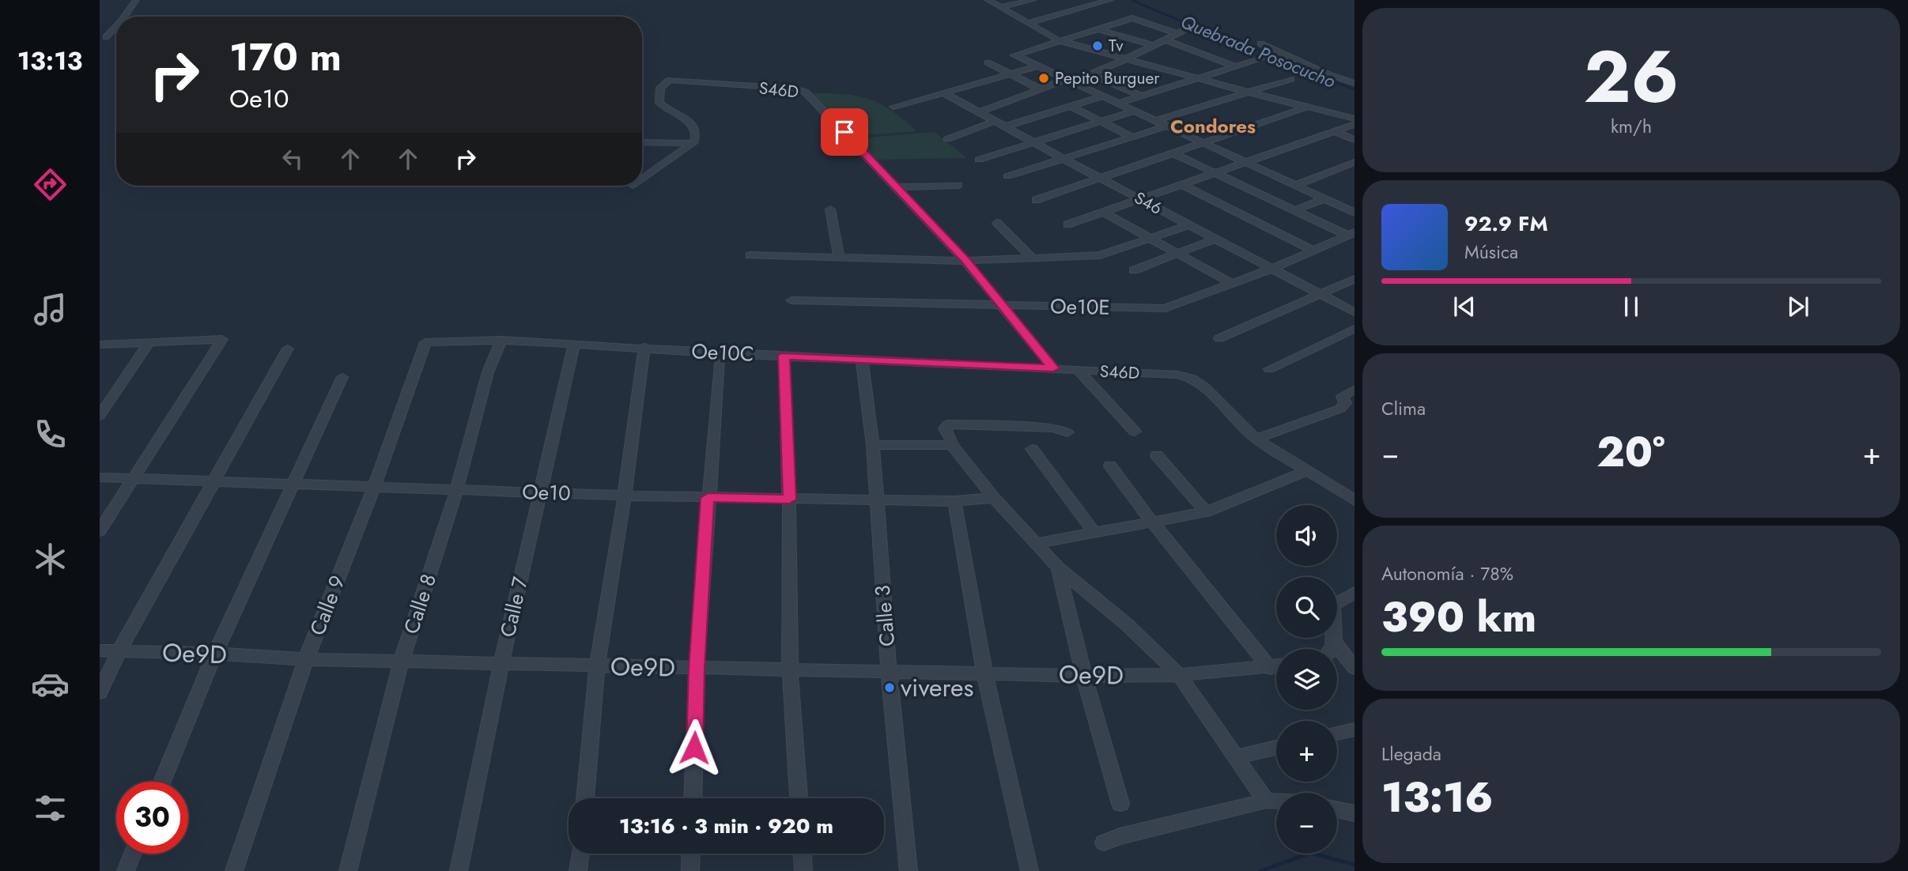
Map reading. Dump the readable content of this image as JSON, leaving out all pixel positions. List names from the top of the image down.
{
  "streets": {
    "street": [
      "S46D",
      "S46",
      "Oe10E",
      "Oe10C",
      "Oe10",
      "Calle 8",
      "Calle 9",
      "Calle 7",
      "Calle 3",
      "Oe9D"
    ]
  },
  "crossings": [
    ["S46D", "Oe10E"],
    ["S46D", "Oe10C"],
    ["S46", "Oe10E"],
    ["Oe10C", "Calle 8"],
    ["Oe10C", "Calle 9"],
    ["Oe10C", "Calle 7"],
    ["Oe10C", "Calle 3"],
    ["Oe10", "Calle 8"],
    ["Oe10", "Calle 9"],
    ["Oe10", "Calle 7"],
    ["Oe10", "Calle 3"],
    ["Calle 8", "Oe9D"],
    ["Calle 9", "Oe9D"],
    ["Calle 7", "Oe9D"],
    ["Calle 3", "Oe9D"]
  ],
  "districts": ["Condores"],
  "water": ["Quebrada Posocucho"],
  "places": ["Tv", "Pepito Burguer", "viveres"],
  "page": {
    "tabs": "13:13",
    "tile": [
      ["26", "km/h"],
      "Clima",
      ["Autonomía · 78%", "390 km"],
      ["Llegada", "13:16"]
    ],
    "turn": ["170 m", "Oe10"],
    "song": ["92.9 FM", "Música"],
    "heat": ["−", "20°", "+"],
    "map_buttons": ["+", "−"],
    "limit": "30",
    "trip": "13:16 · 3 min · 920 m"
  }
}
